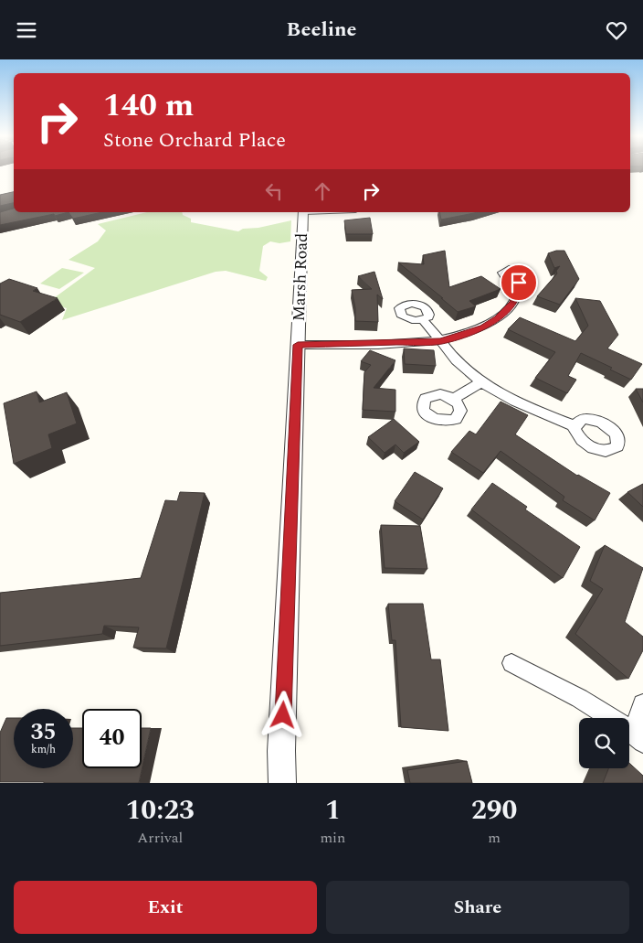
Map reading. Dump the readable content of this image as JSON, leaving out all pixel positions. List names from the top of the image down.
{
  "streets": {
    "street": ["Marsh Road"]
  },
  "page": {
    "header": "Beeline",
    "turn": ["140 m", "Stone Orchard Place"],
    "speed": "35 km/h",
    "limit": "40",
    "eta": [
      "10:23",
      "Arrival",
      "1",
      "min",
      "290",
      "m"
    ],
    "buttons": ["Exit", "Share"]
  }
}
